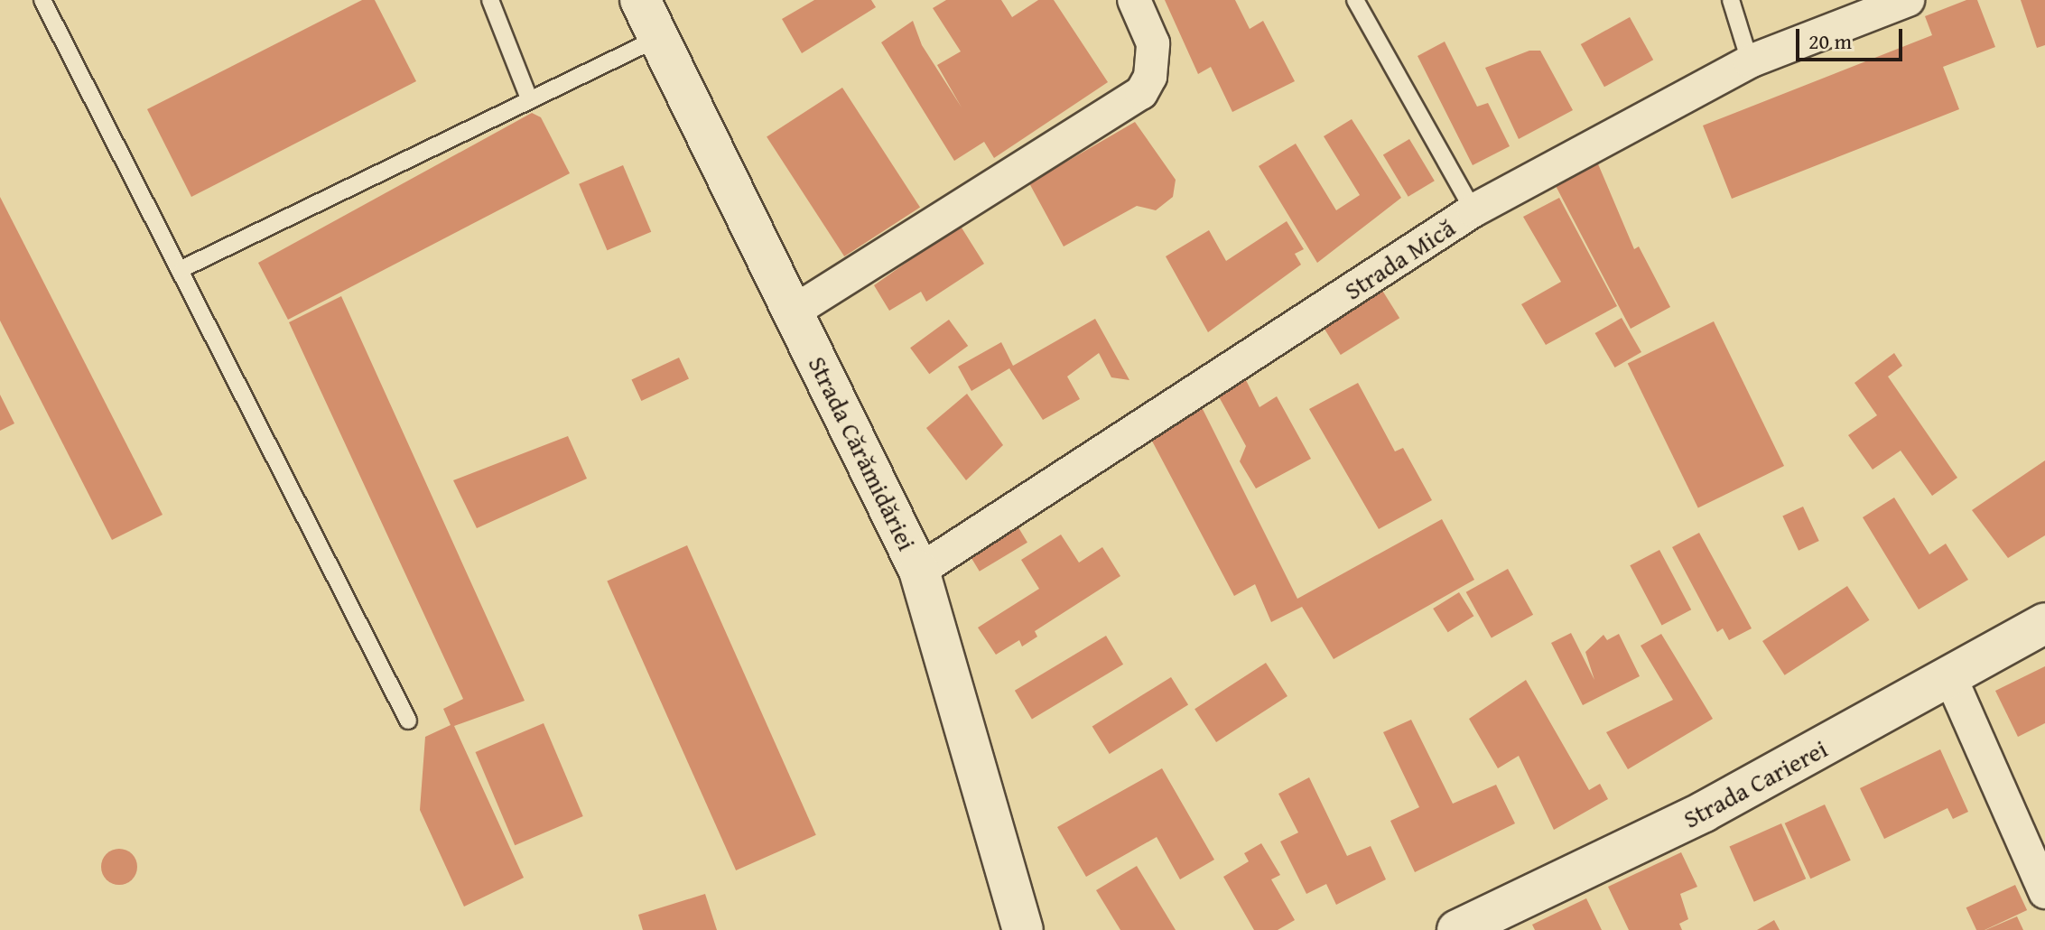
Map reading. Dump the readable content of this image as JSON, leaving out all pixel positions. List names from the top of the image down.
{
  "streets": {
    "street": ["Strada Mică", "Strada Cărămidăriei", "Strada Carierei"]
  },
  "crossings": [
    ["Strada Mică", "Strada Cărămidăriei"]
  ],
  "scale_bar": "20 m"
}
